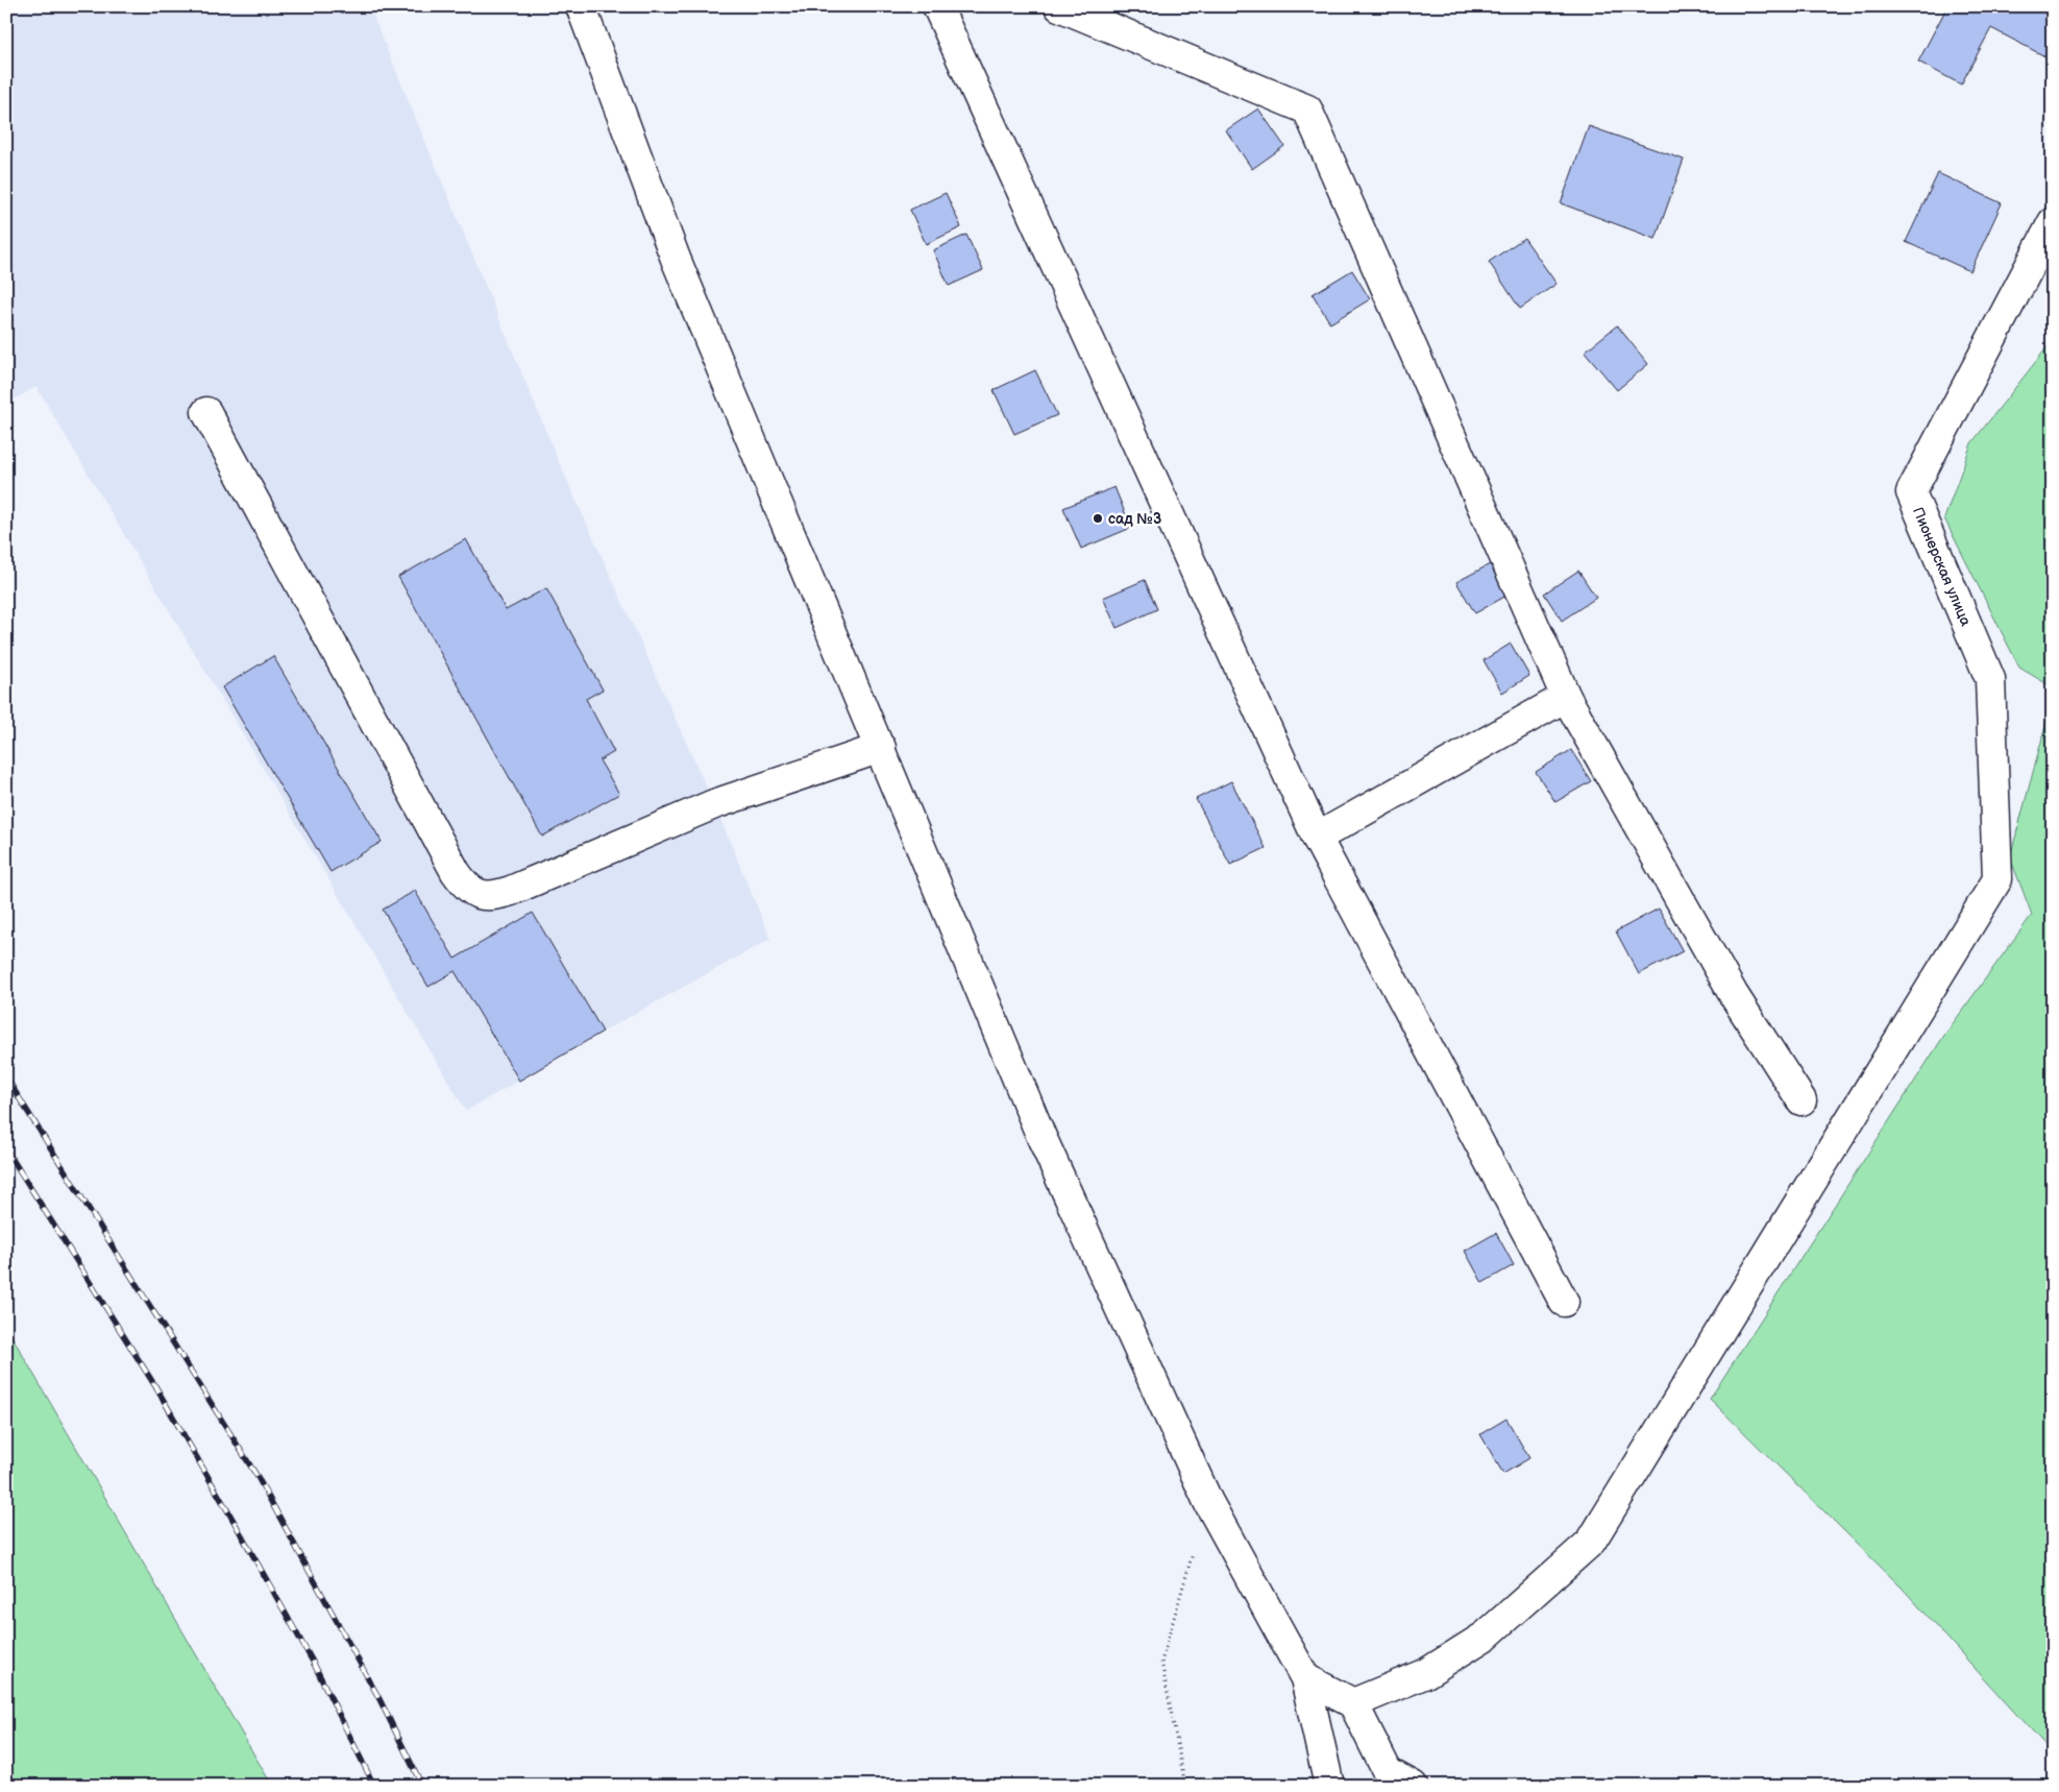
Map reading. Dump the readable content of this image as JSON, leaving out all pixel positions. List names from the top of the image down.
{
  "streets": {
    "street": ["Пионерская улица"]
  },
  "places": ["сад №3"]
}
